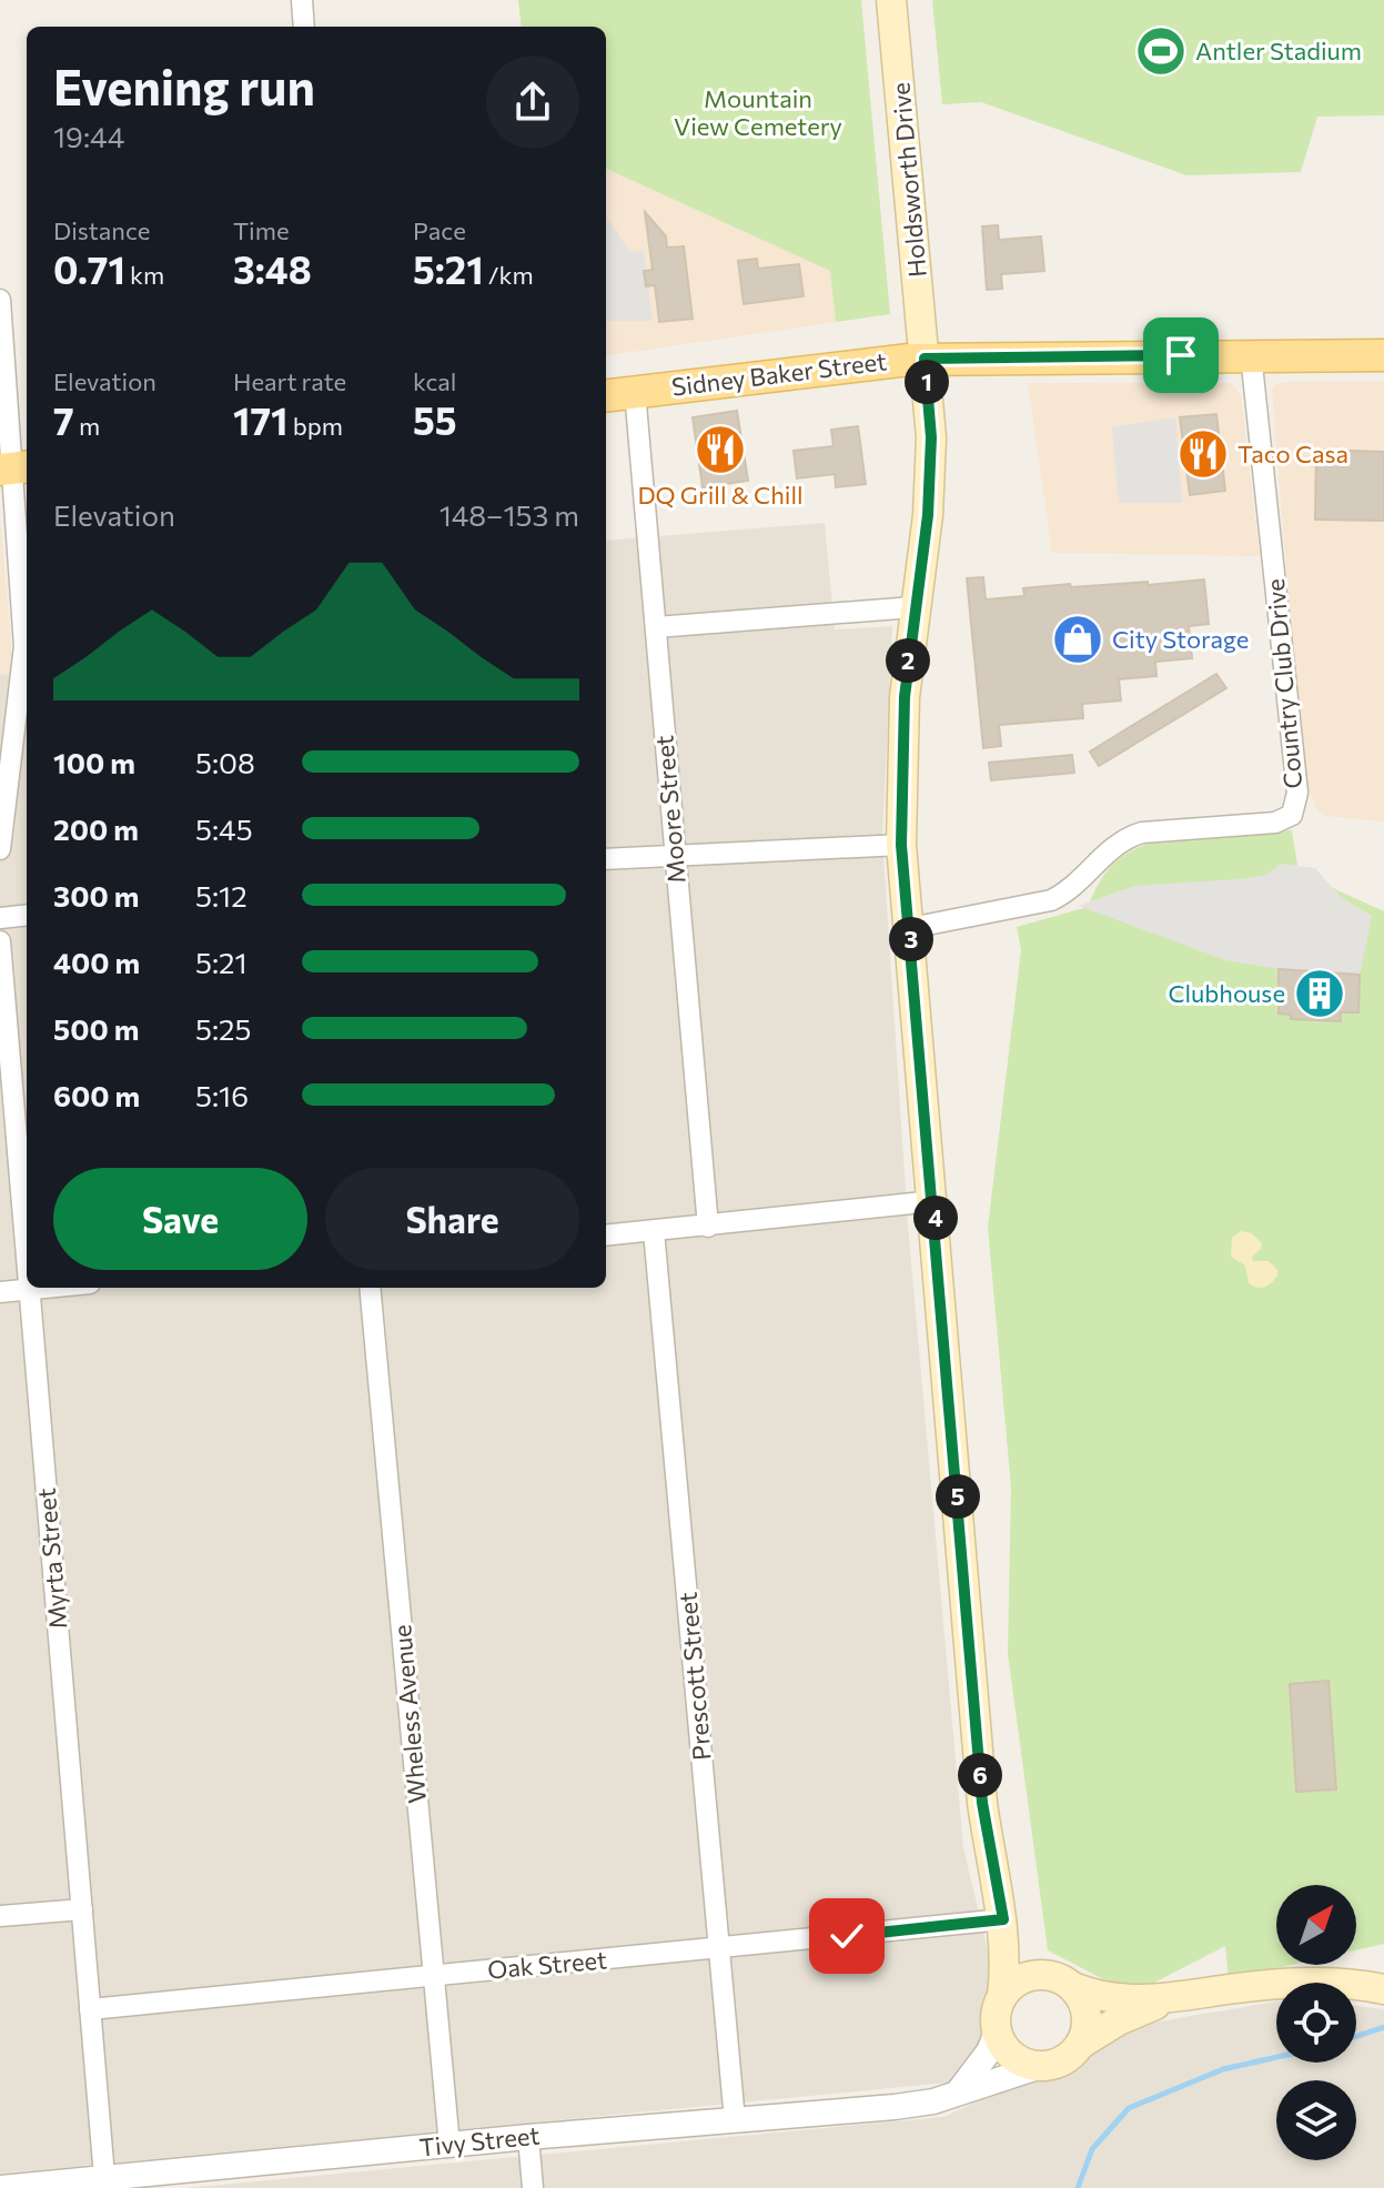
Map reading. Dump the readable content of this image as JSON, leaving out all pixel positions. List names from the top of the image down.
{
  "streets": {
    "main road": ["Holdsworth Drive", "Sidney Baker Street"],
    "street": [
      "Country Club Drive",
      "Moore Street",
      "Myrta Street",
      "Prescott Street",
      "Wheless Avenue",
      "Oak Street",
      "Tivy Street"
    ]
  },
  "crossings": [
    ["Holdsworth Drive", "Sidney Baker Street"],
    ["Holdsworth Drive", "Country Club Drive"],
    ["Holdsworth Drive", "Oak Street"],
    ["Holdsworth Drive", "Tivy Street"],
    ["Sidney Baker Street", "Country Club Drive"],
    ["Sidney Baker Street", "Moore Street"],
    ["Myrta Street", "Oak Street"],
    ["Myrta Street", "Tivy Street"],
    ["Prescott Street", "Oak Street"],
    ["Prescott Street", "Tivy Street"],
    ["Wheless Avenue", "Oak Street"],
    ["Wheless Avenue", "Tivy Street"]
  ],
  "parks": ["Mountain View Cemetery"],
  "places": {
    "sports": ["Antler Stadium"],
    "restaurant": ["DQ Grill & Chill", "Taco Casa"],
    "shop": ["City Storage"],
    "building": ["Clubhouse"]
  },
  "north": "top right",
  "page": {
    "heading": ["Evening run", "19:44"],
    "stats": [
      ["Distance", "0.71 km"],
      ["Time", "3:48"],
      ["Pace", "5:21 /km"],
      ["Elevation", "7 m"],
      ["Heart rate", "171 bpm"],
      ["kcal", "55"]
    ],
    "pins": [
      "1",
      "2",
      "3",
      "4",
      "5",
      "6"
    ],
    "chart": ["Elevation", "148–153 m"],
    "list": [
      {
        "name": "100 m",
        "note": "5:08"
      },
      {
        "name": "200 m",
        "note": "5:45"
      },
      {
        "name": "300 m",
        "note": "5:12"
      },
      {
        "name": "400 m",
        "note": "5:21"
      },
      {
        "name": "500 m",
        "note": "5:25"
      },
      {
        "name": "600 m",
        "note": "5:16"
      }
    ],
    "buttons": ["Save", "Share"]
  }
}
